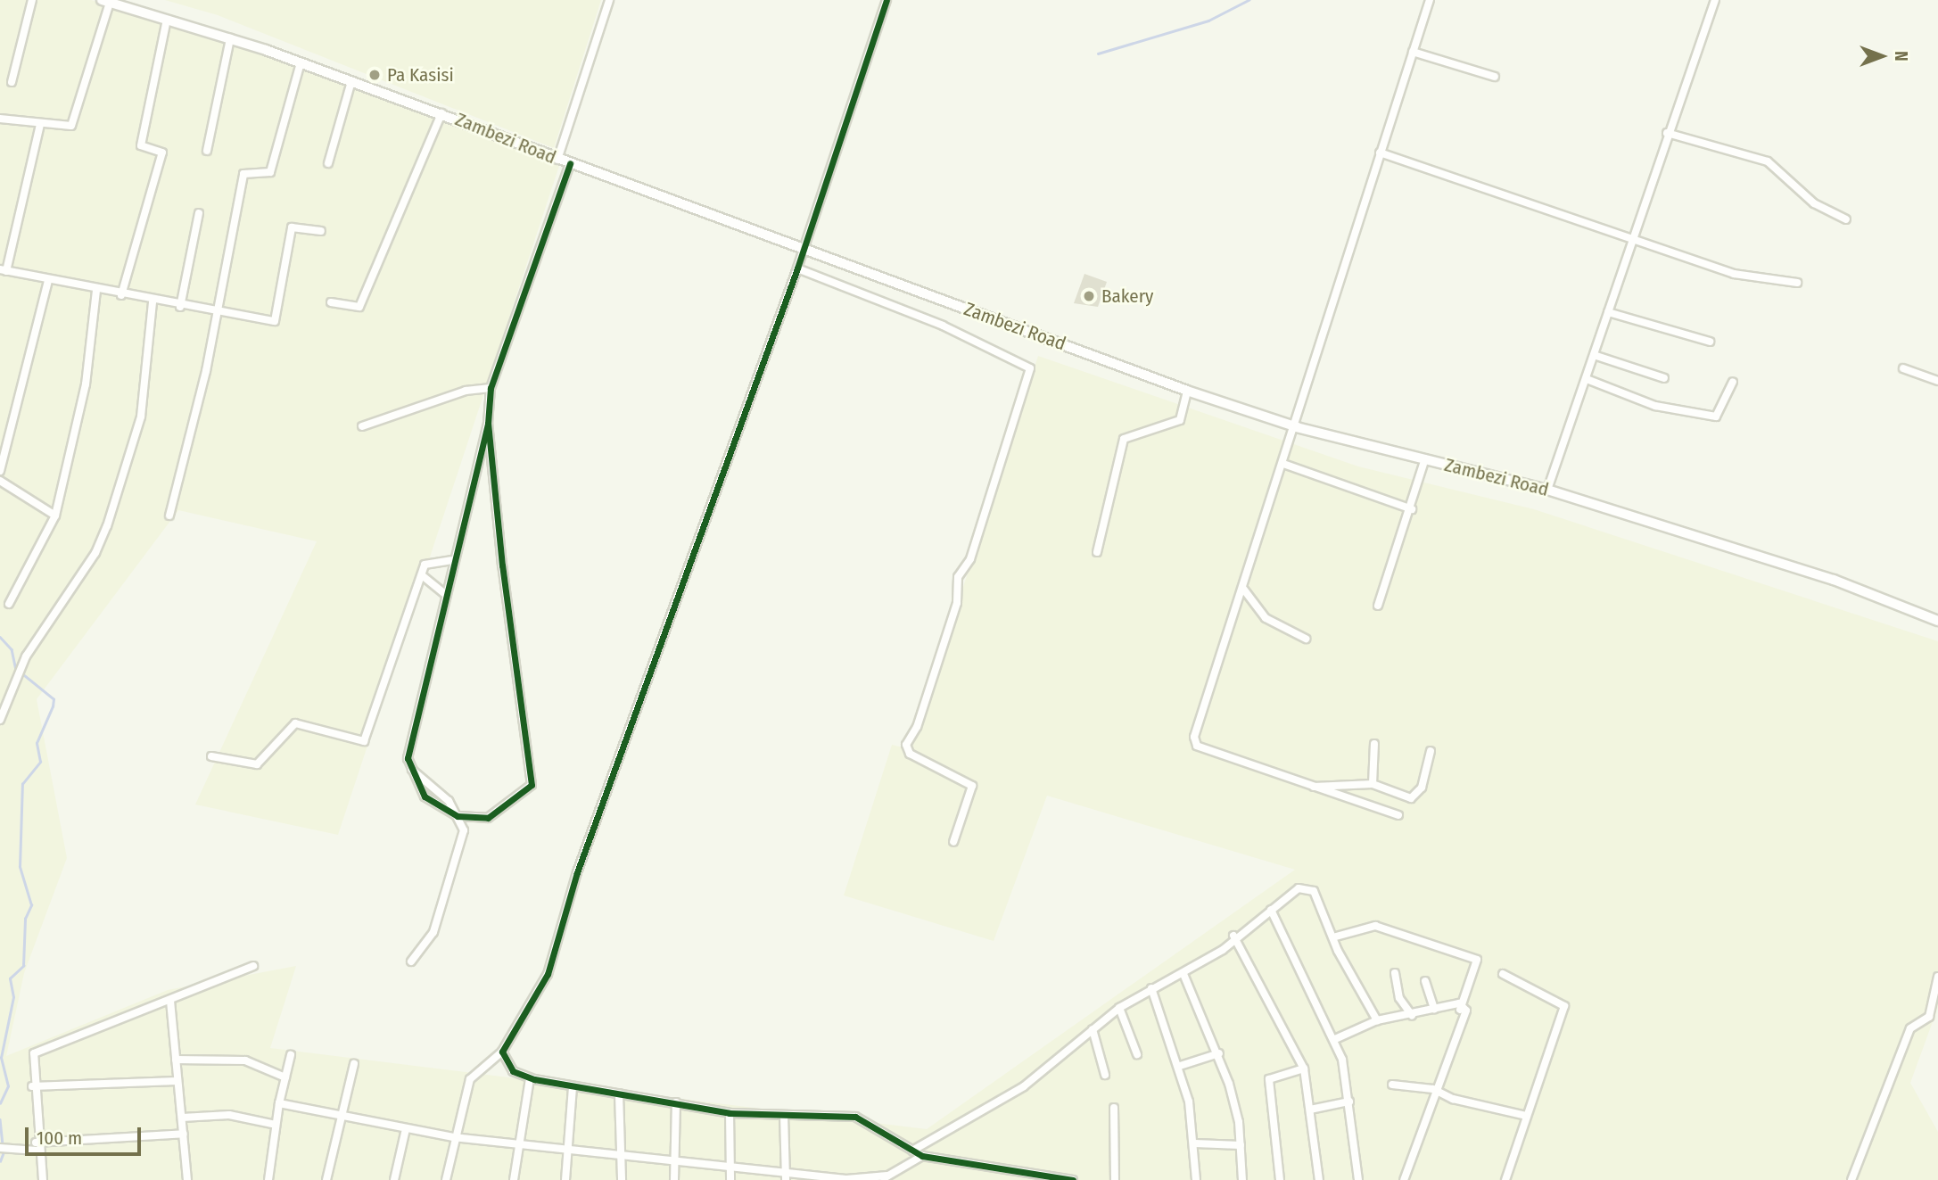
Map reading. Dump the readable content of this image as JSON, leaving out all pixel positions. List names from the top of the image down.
{
  "streets": {
    "main road": ["Zambezi Road"]
  },
  "places": ["Pa Kasisi", "Bakery"],
  "scale_bar": "100 m",
  "north": "right"
}
